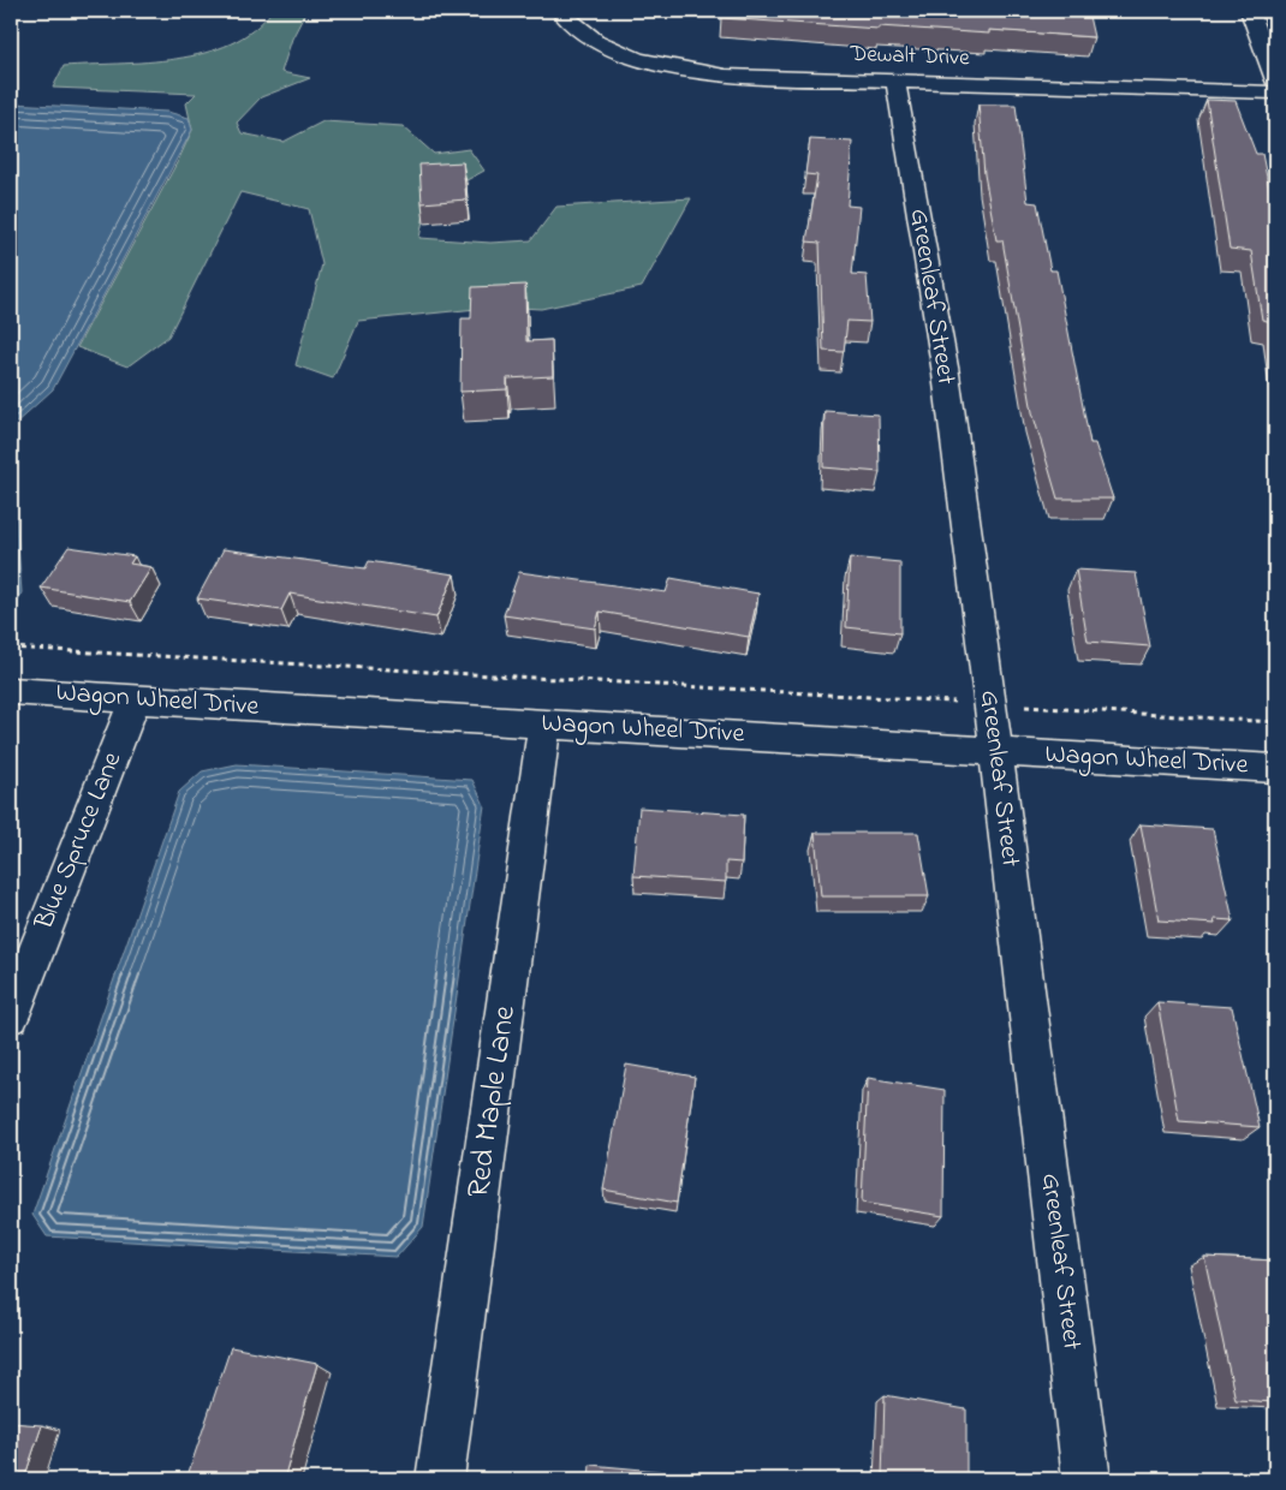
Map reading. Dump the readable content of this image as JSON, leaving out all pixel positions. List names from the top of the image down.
{
  "streets": {
    "street": [
      "Dewalt Drive",
      "Greenleaf Street",
      "Wagon Wheel Drive",
      "Blue Spruce Lane",
      "Red Maple Lane"
    ]
  },
  "crossings": [
    ["Dewalt Drive", "Greenleaf Street"],
    ["Greenleaf Street", "Wagon Wheel Drive"],
    ["Wagon Wheel Drive", "Blue Spruce Lane"],
    ["Wagon Wheel Drive", "Red Maple Lane"]
  ]
}
